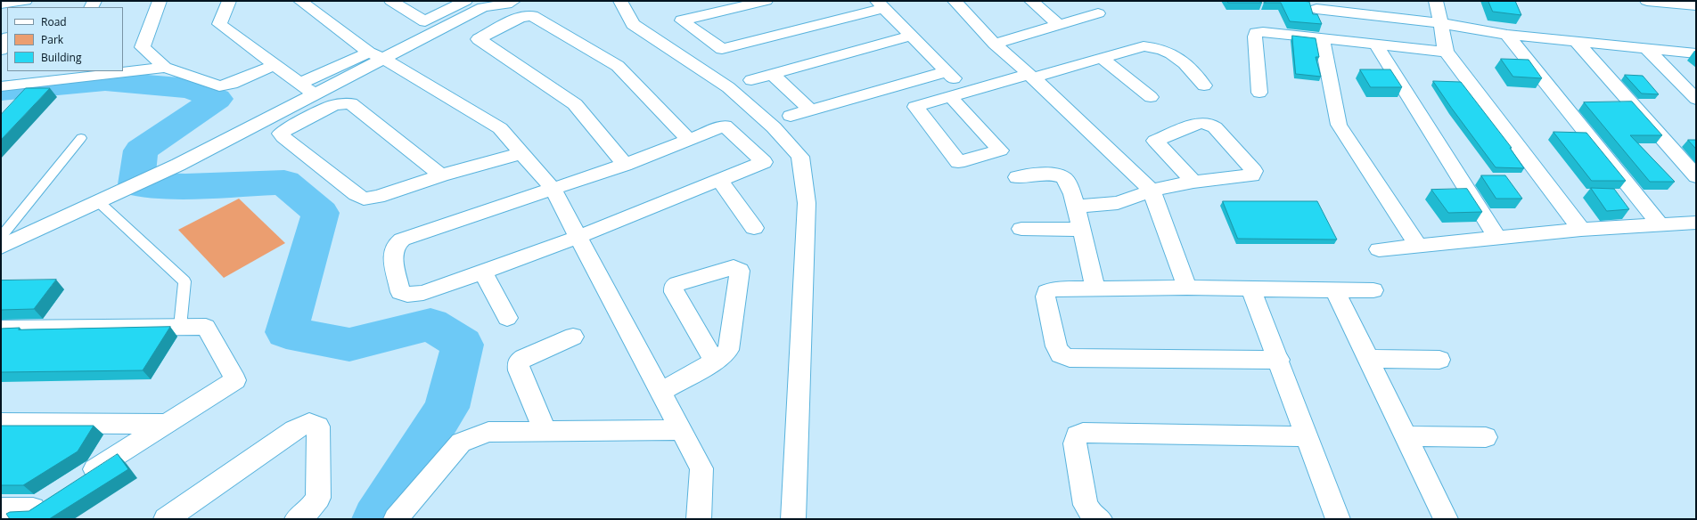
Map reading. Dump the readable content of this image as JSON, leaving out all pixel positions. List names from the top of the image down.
{
  "legend": ["Road", "Park", "Building"]
}
